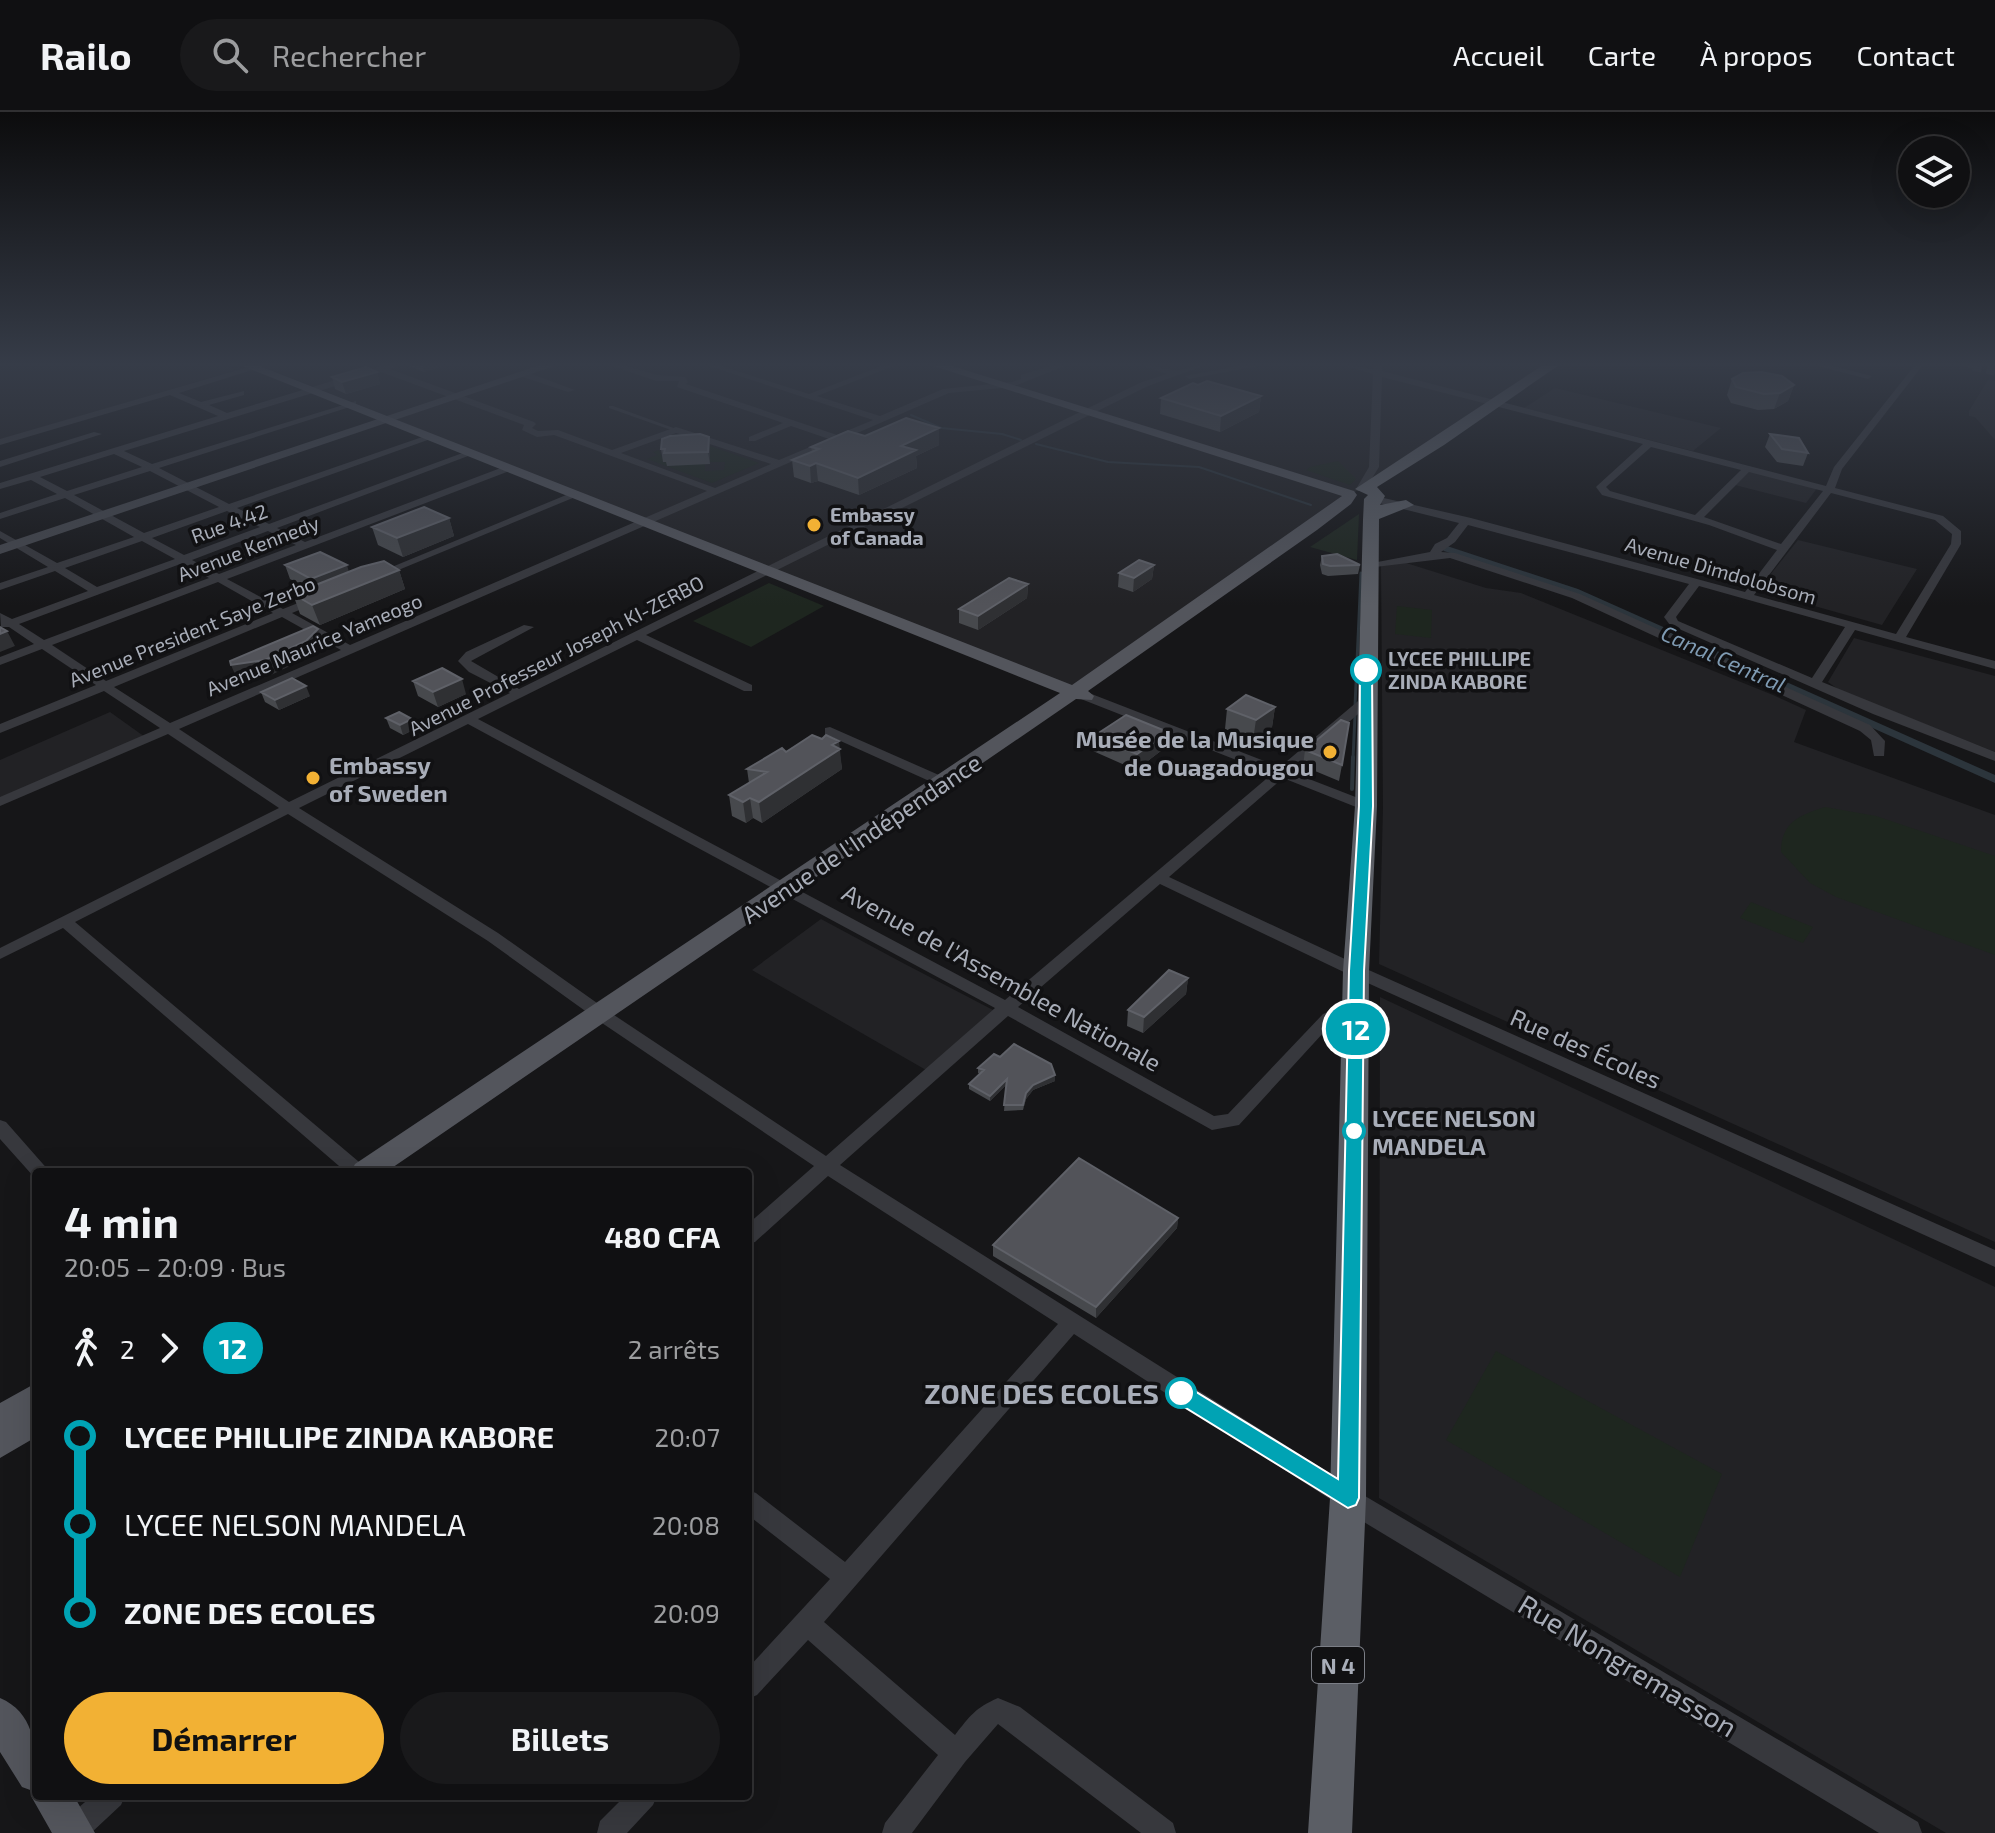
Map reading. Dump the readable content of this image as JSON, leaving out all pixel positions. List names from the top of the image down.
{
  "streets": {
    "highway": ["N 4"],
    "main road": ["Avenue de l'Indépendance"],
    "street": [
      "Rue 4.42",
      "Avenue Kennedy",
      "Avenue Dimdolobsom",
      "Avenue President Saye Zerbo",
      "Avenue Maurice Yameogo",
      "Avenue Professeur Joseph KI-ZERBO",
      "Avenue de l'Assemblee Nationale",
      "Rue des Écoles",
      "Rue Nongremasson"
    ]
  },
  "crossings": [
    ["Avenue Dimdolobsom", "Avenue de l'Indépendance"],
    ["Avenue Dimdolobsom", "N 4"],
    ["Avenue Professeur Joseph KI-ZERBO", "Avenue de l'Assemblee Nationale"],
    ["Avenue de l'Indépendance", "Avenue de l'Assemblee Nationale"],
    ["Avenue de l'Indépendance", "N 4"],
    ["Avenue de l'Assemblee Nationale", "N 4"],
    ["Rue des Écoles", "N 4"],
    ["N 4", "Rue Nongremasson"]
  ],
  "water": ["Canal Central"],
  "places": [
    "Embassy of Canada",
    "LYCEE PHILLIPE ZINDA KABORE",
    "Musée de la Musique de Ouagadougou",
    "Embassy of Sweden",
    "LYCEE NELSON MANDELA",
    "ZONE DES ECOLES"
  ],
  "lines": ["bus line 12"],
  "page": {
    "header": "Railo",
    "search": "Rechercher",
    "nav": [
      "Accueil",
      "Carte",
      "À propos",
      "Contact"
    ],
    "on_map": "12",
    "heading": ["4 min", "20:05 – 20:09 · Bus", "480 CFA"],
    "legs": ["2", "12", "2 arrêts"],
    "list": [
      {
        "name": "LYCEE PHILLIPE ZINDA KABORE",
        "value": "20:07"
      },
      {
        "name": "LYCEE NELSON MANDELA",
        "value": "20:08"
      },
      {
        "name": "ZONE DES ECOLES",
        "value": "20:09"
      }
    ],
    "buttons": ["Démarrer", "Billets"]
  }
}
